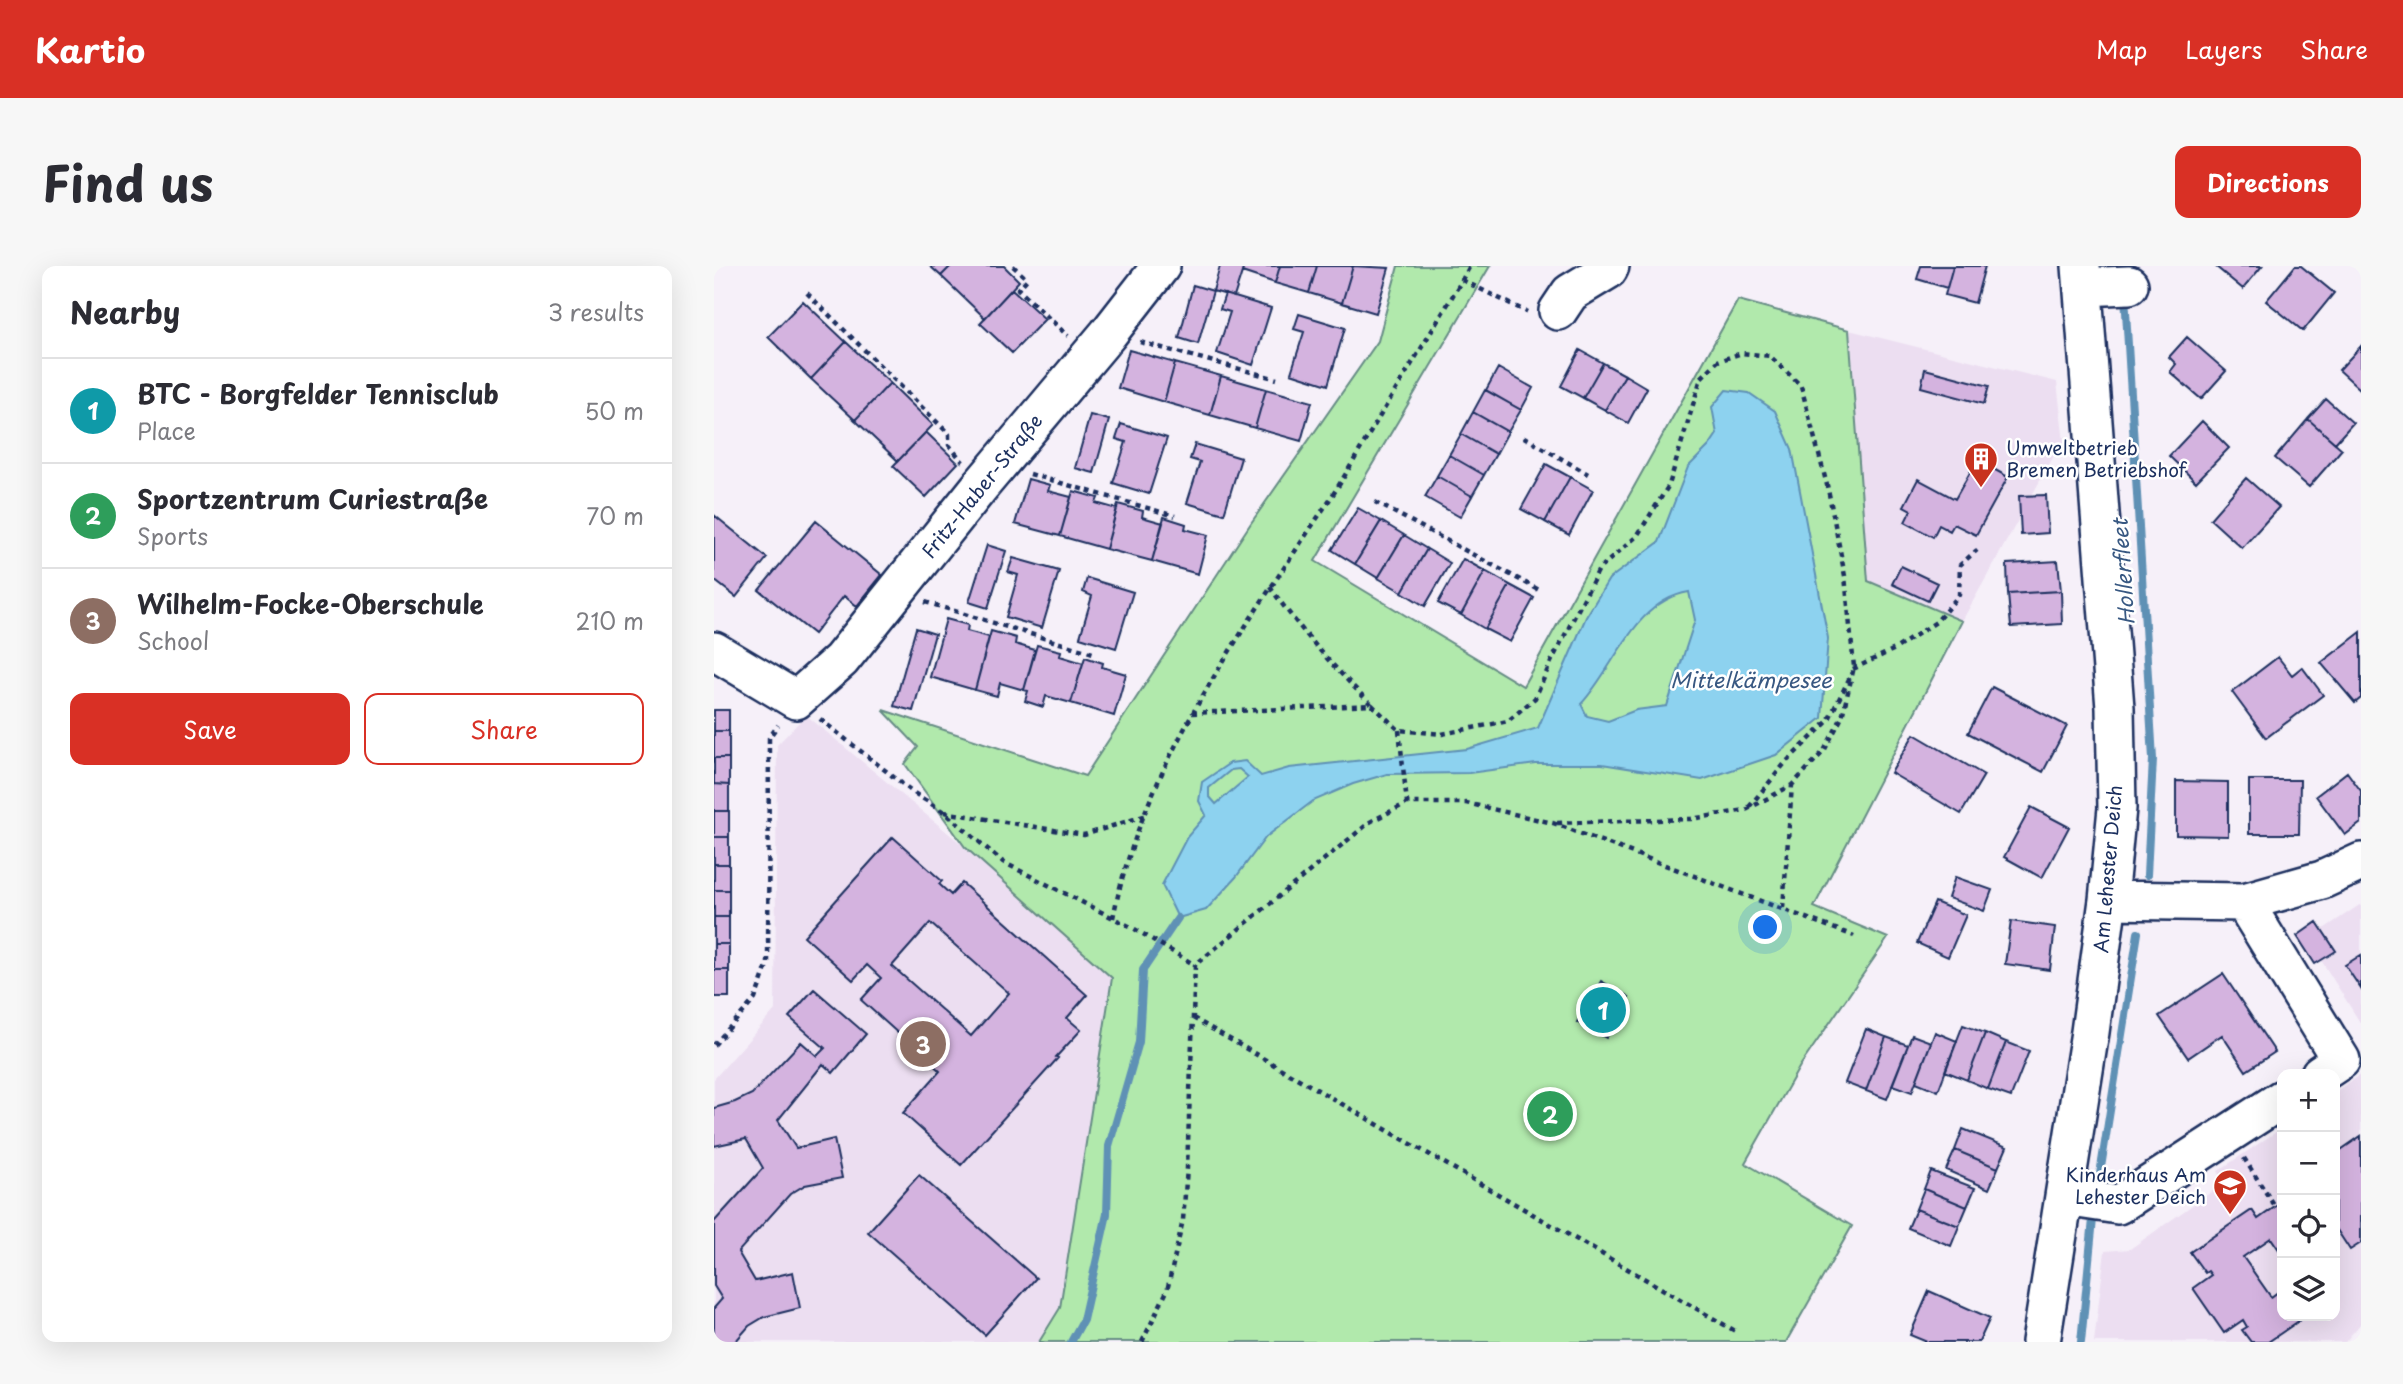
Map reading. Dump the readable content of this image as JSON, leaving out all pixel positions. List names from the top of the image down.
{
  "streets": {
    "street": ["Fritz-Haber-Straße", "Am Lehester Deich"]
  },
  "water": ["Hollerfleet", "Mittelkämpesee"],
  "places": {
    "building": ["Umweltbetrieb Bremen Betriebshof"],
    "school or university": ["Kinderhaus Am Lehester Deich"]
  },
  "page": {
    "header": "Kartio",
    "nav": ["Map", "Layers", "Share"],
    "title": "Find us",
    "buttons": [
      "Directions",
      ["Save", "Share"]
    ],
    "heading": ["Nearby", "3 results"],
    "list": [
      {
        "mark": "1",
        "name": "BTC - Borgfelder Tennisclub",
        "note": "Place",
        "value": "50 m"
      },
      {
        "mark": "2",
        "name": "Sportzentrum Curiestraße",
        "note": "Sports",
        "value": "70 m"
      },
      {
        "mark": "3",
        "name": "Wilhelm-Focke-Oberschule",
        "note": "School",
        "value": "210 m"
      }
    ],
    "pins": ["1", "3", "2"],
    "map_buttons": ["+", "−"]
  }
}
